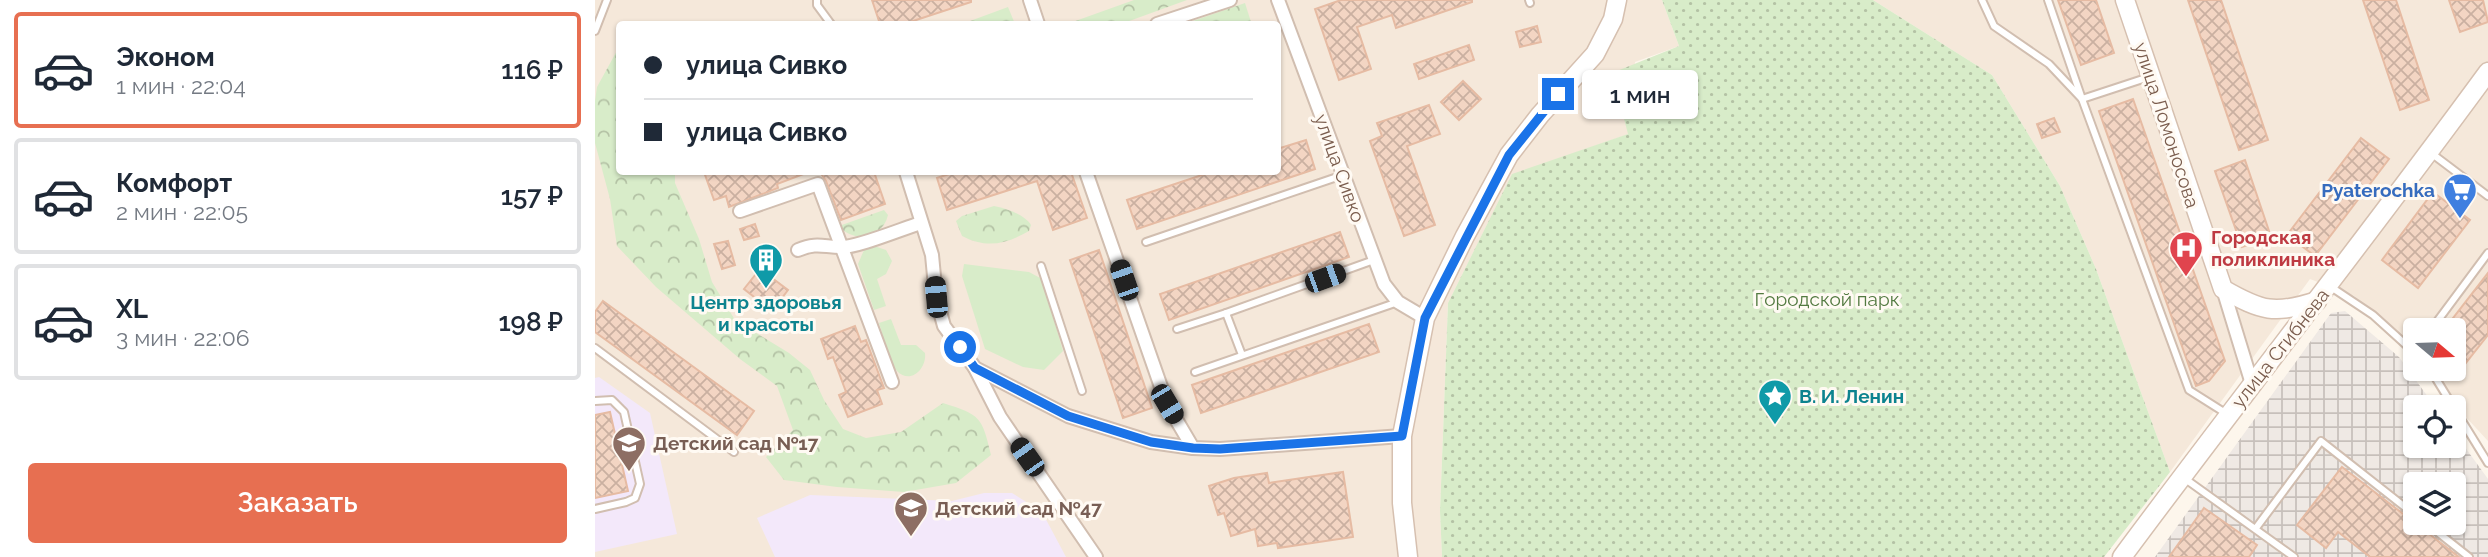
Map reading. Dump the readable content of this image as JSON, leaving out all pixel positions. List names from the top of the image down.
{
  "streets": {
    "street": ["улица Ломоносова", "улица Сивко", "улица Сгибнева"]
  },
  "crossings": [
    ["улица Ломоносова", "улица Сгибнева"]
  ],
  "parks": ["Городской парк"],
  "places": {
    "supermarket": ["Pyaterochka"],
    "hospital": ["Городская поликлиника"],
    "building": ["Центр здоровья и красоты"],
    "place": ["В. И. Ленин"],
    "school or university": ["Детский сад №17", "Детский сад №47"]
  },
  "north": "right",
  "page": {
    "list": [
      {
        "name": "Эконом",
        "note": "1 мин · 22:04",
        "value": "116 ₽"
      },
      {
        "name": "Комфорт",
        "note": "2 мин · 22:05",
        "value": "157 ₽"
      },
      {
        "name": "XL",
        "note": "3 мин · 22:06",
        "value": "198 ₽"
      }
    ],
    "banner": ["улица Сивко", "улица Сивко"],
    "bubble": "1 мин",
    "buttons": "Заказать"
  }
}
